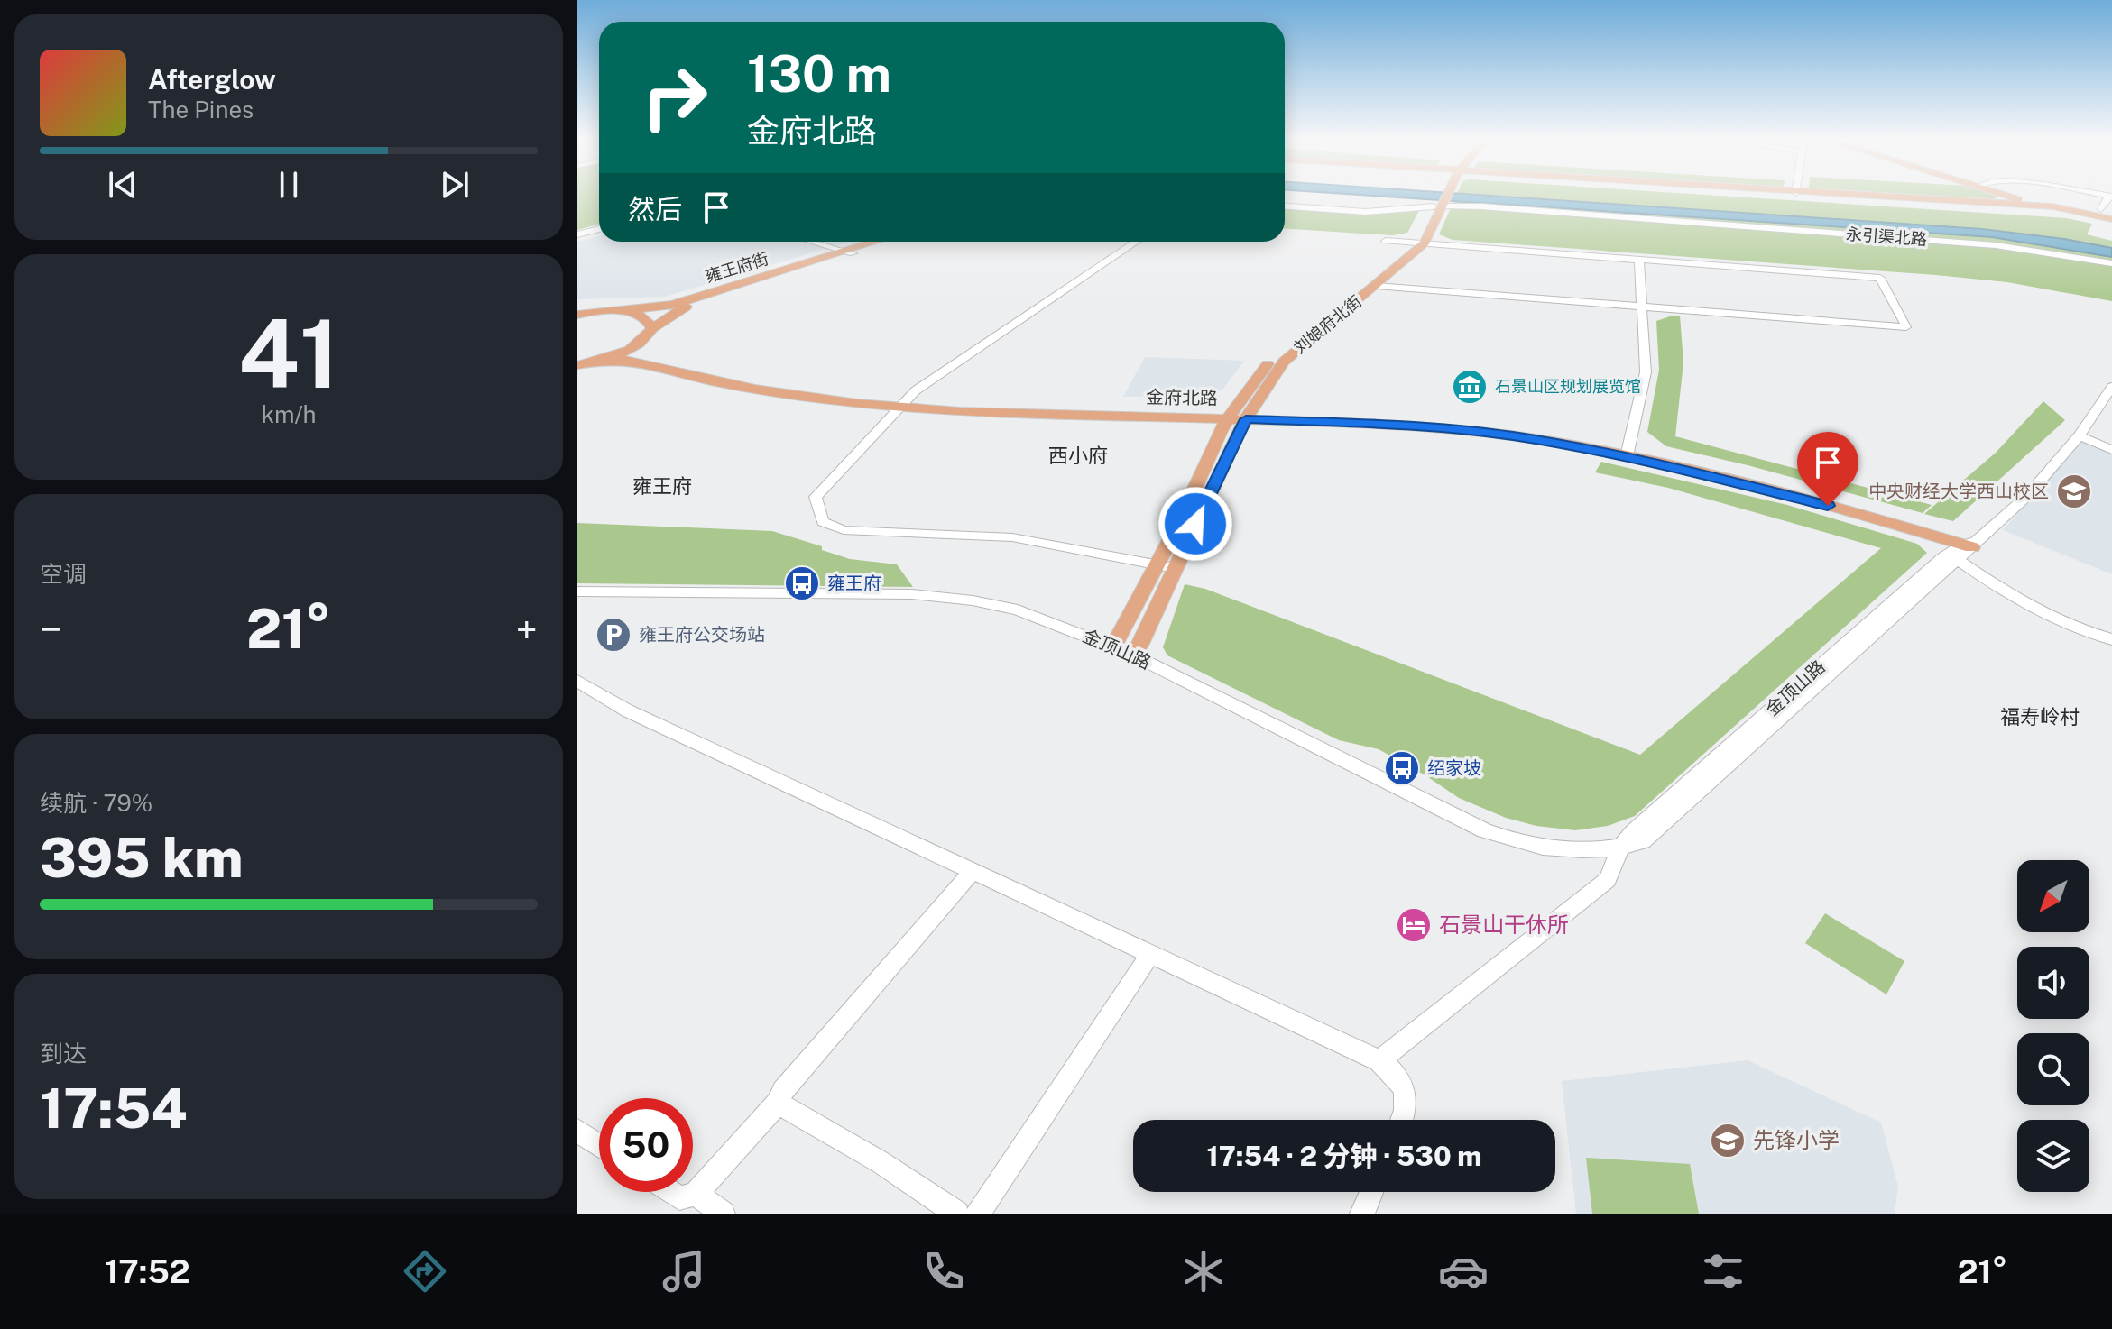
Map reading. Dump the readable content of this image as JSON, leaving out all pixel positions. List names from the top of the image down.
{
  "streets": {
    "main road": ["雍王府街", "刘娘府北街", "金府北路"],
    "street": ["永引渠北路", "金顶山路"]
  },
  "crossings": [
    ["永引渠北路", "刘娘府北街"],
    ["雍王府街", "金府北路"],
    ["刘娘府北街", "金府北路"],
    ["刘娘府北街", "金顶山路"],
    ["金府北路", "金顶山路"]
  ],
  "districts": ["西小府", "雍王府", "福寿岭村"],
  "places": {
    "museum": ["石景山区规划展览馆"],
    "school or university": ["中央财经大学西山校区", "先锋小学"],
    "bus stop": ["雍王府", "绍家坡"],
    "parking": ["雍王府公交场站"],
    "hotel": ["石景山干休所"]
  },
  "north": "bottom left",
  "page": {
    "turn": ["130 m", "金府北路"],
    "song": ["Afterglow", "The Pines"],
    "then": "然后",
    "tile": [
      ["41", "km/h"],
      "空调",
      ["续航 · 79%", "395 km"],
      ["到达", "17:54"]
    ],
    "heat": ["−", "21°", "+"],
    "limit": "50",
    "trip": "17:54 · 2 分钟 · 530 m",
    "tabs": ["17:52", "21°"]
  }
}
